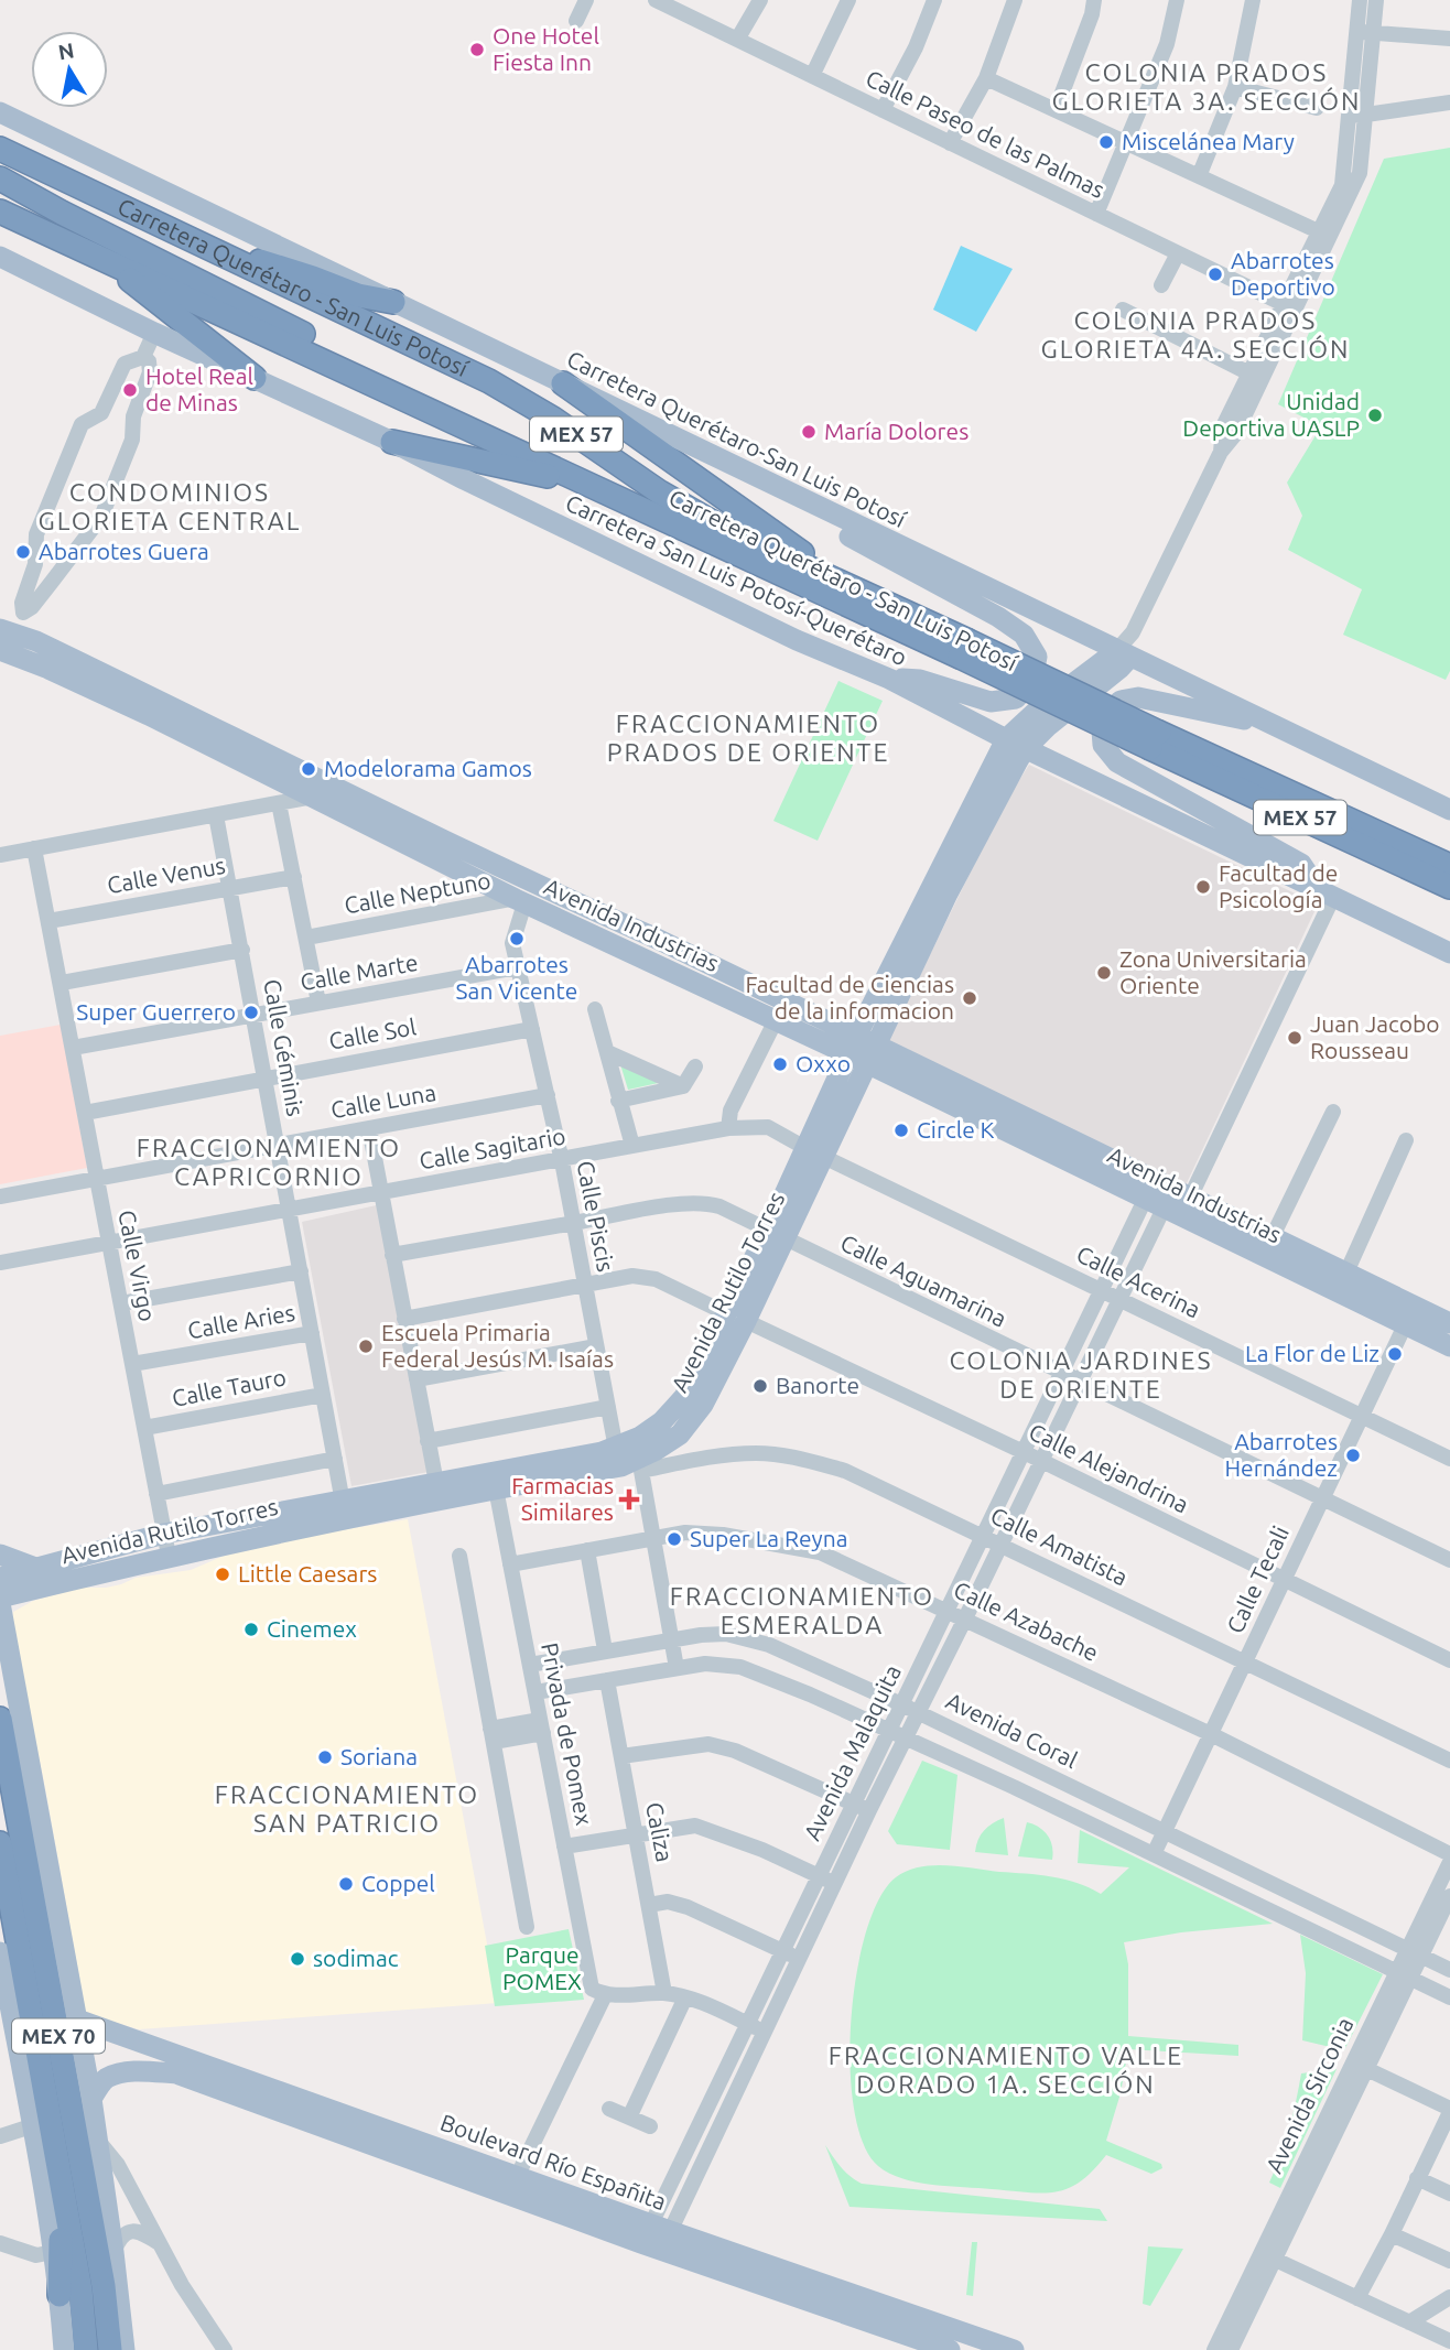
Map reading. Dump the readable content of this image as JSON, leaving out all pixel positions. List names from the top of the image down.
{
  "streets": {
    "highway": ["Carretera Querétaro - San Luis Potosí", "MEX 57", "MEX 70"],
    "main road": [
      "Carretera Querétaro-San Luis Potosí",
      "Carretera San Luis Potosí-Querétaro",
      "Avenida Industrias",
      "Avenida Rutilo Torres",
      "Boulevard Río Españita"
    ],
    "street": [
      "Calle Paseo de las Palmas",
      "Calle Venus",
      "Calle Neptuno",
      "Calle Marte",
      "Calle Sol",
      "Calle Géminis",
      "Calle Luna",
      "Calle Sagitario",
      "Calle Piscis",
      "Calle Virgo",
      "Calle Aguamarina",
      "Calle Acerina",
      "Calle Aries",
      "Calle Tauro",
      "Calle Alejandrina",
      "Calle Amatista",
      "Calle Tecali",
      "Calle Azabache",
      "Avenida Coral",
      "Privada de Pomex",
      "Avenida Malaquita",
      "Caliza",
      "Avenida Sirconia"
    ]
  },
  "crossings": [
    ["Carretera Querétaro-San Luis Potosí", "Avenida Rutilo Torres"],
    ["Carretera San Luis Potosí-Querétaro", "Avenida Rutilo Torres"],
    ["Calle Venus", "Calle Géminis"],
    ["Calle Venus", "Calle Virgo"],
    ["Calle Neptuno", "Avenida Industrias"],
    ["Calle Neptuno", "Calle Piscis"],
    ["Avenida Industrias", "Calle Piscis"],
    ["Avenida Industrias", "Avenida Rutilo Torres"],
    ["Avenida Industrias", "Calle Tecali"],
    ["Avenida Industrias", "Avenida Malaquita"],
    ["Calle Marte", "Calle Géminis"],
    ["Calle Marte", "Calle Piscis"],
    ["Calle Marte", "Calle Virgo"],
    ["Calle Sol", "Calle Géminis"],
    ["Calle Sol", "Calle Piscis"],
    ["Calle Sol", "Calle Virgo"],
    ["Calle Géminis", "Calle Luna"],
    ["Calle Géminis", "Calle Sagitario"],
    ["Calle Géminis", "Avenida Rutilo Torres"],
    ["Calle Géminis", "Calle Aries"],
    ["Calle Géminis", "Calle Tauro"],
    ["Calle Luna", "Calle Piscis"],
    ["Calle Luna", "Calle Virgo"],
    ["Calle Sagitario", "Calle Piscis"],
    ["Calle Sagitario", "Calle Virgo"],
    ["Calle Sagitario", "Calle Acerina"],
    ["Calle Sagitario", "Avenida Rutilo Torres"],
    ["Calle Piscis", "Calle Aguamarina"],
    ["Calle Piscis", "Avenida Rutilo Torres"],
    ["Calle Piscis", "Calle Alejandrina"],
    ["Calle Virgo", "Avenida Rutilo Torres"],
    ["Calle Virgo", "Calle Aries"],
    ["Calle Virgo", "Calle Tauro"],
    ["Calle Aguamarina", "Avenida Rutilo Torres"],
    ["Calle Aguamarina", "Calle Tecali"],
    ["Calle Aguamarina", "Avenida Malaquita"],
    ["Calle Acerina", "Avenida Rutilo Torres"],
    ["Calle Acerina", "Calle Tecali"],
    ["Calle Acerina", "Avenida Malaquita"],
    ["Avenida Rutilo Torres", "Calle Alejandrina"],
    ["Avenida Rutilo Torres", "Calle Amatista"],
    ["Avenida Rutilo Torres", "Privada de Pomex"],
    ["Calle Alejandrina", "Calle Tecali"],
    ["Calle Alejandrina", "Avenida Malaquita"],
    ["Calle Amatista", "Calle Tecali"],
    ["Calle Amatista", "Avenida Malaquita"],
    ["Calle Tecali", "Calle Azabache"],
    ["Calle Tecali", "Avenida Coral"],
    ["Calle Azabache", "Privada de Pomex"],
    ["Calle Azabache", "Avenida Malaquita"],
    ["Avenida Coral", "Privada de Pomex"],
    ["Avenida Coral", "Avenida Malaquita"],
    ["Avenida Coral", "Avenida Sirconia"],
    ["Avenida Malaquita", "Boulevard Río Españita"]
  ],
  "districts": [
    "COLONIA PRADOS GLORIETA 3A. SECCIÓN",
    "COLONIA PRADOS GLORIETA 4A. SECCIÓN",
    "CONDOMINIOS GLORIETA CENTRAL",
    "FRACCIONAMIENTO PRADOS DE ORIENTE",
    "FRACCIONAMIENTO CAPRICORNIO",
    "COLONIA JARDINES DE ORIENTE",
    "FRACCIONAMIENTO ESMERALDA",
    "FRACCIONAMIENTO SAN PATRICIO",
    "FRACCIONAMIENTO VALLE DORADO 1A. SECCIÓN"
  ],
  "parks": ["Parque POMEX"],
  "places": {
    "other": [
      "One Hotel Fiesta Inn",
      "Miscelánea Mary",
      "Abarrotes Deportivo",
      "Hotel Real de Minas",
      "Unidad Deportiva UASLP",
      "María Dolores",
      "Abarrotes Guera",
      "Modelorama Gamos",
      "Facultad de Psicología",
      "Abarrotes San Vicente",
      "Zona Universitaria Oriente",
      "Facultad de Ciencias de la informacion",
      "Super Guerrero",
      "Juan Jacobo Rousseau",
      "Oxxo",
      "Circle K",
      "Escuela Primaria Federal Jesús M. Isaías",
      "La Flor de Liz",
      "Banorte",
      "Abarrotes Hernández",
      "Super La Reyna",
      "Little Caesars",
      "Cinemex",
      "Soriana",
      "Coppel",
      "sodimac"
    ],
    "health": ["Farmacias Similares"]
  },
  "north": "top"
}
